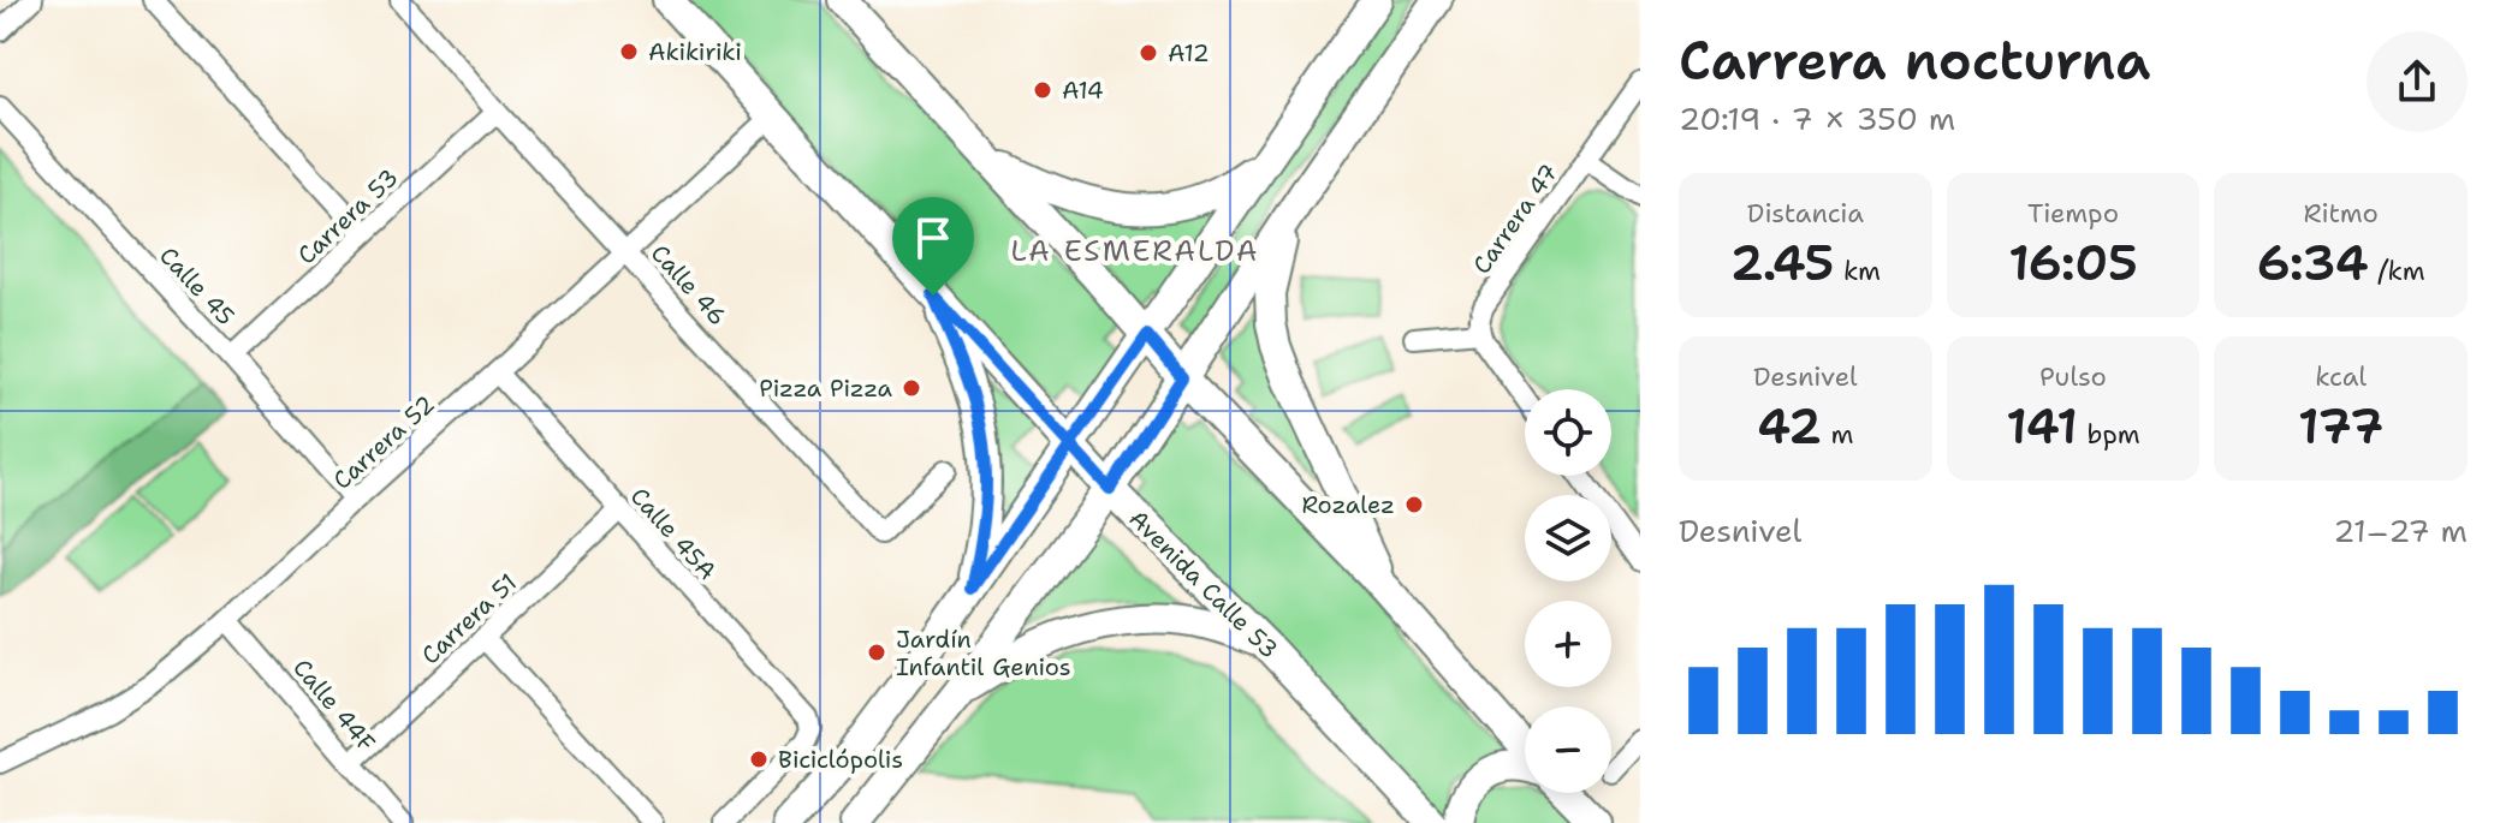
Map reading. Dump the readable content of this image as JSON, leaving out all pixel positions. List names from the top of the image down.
{
  "streets": {
    "main road": ["Avenida Calle 53"],
    "street": [
      "Carrera 53",
      "Carrera 47",
      "Calle 46",
      "Calle 45",
      "Carrera 52",
      "Calle 45A",
      "Carrera 51",
      "Calle 44F"
    ]
  },
  "crossings": [
    ["Carrera 53", "Calle 46"],
    ["Carrera 53", "Calle 45"],
    ["Calle 46", "Carrera 52"],
    ["Calle 45", "Carrera 52"],
    ["Carrera 52", "Calle 45A"],
    ["Carrera 52", "Avenida Calle 53"],
    ["Carrera 52", "Calle 44F"],
    ["Calle 45A", "Carrera 51"],
    ["Carrera 51", "Calle 44F"]
  ],
  "districts": ["LA ESMERALDA"],
  "places": [
    "Akikiriki",
    "A12",
    "A14",
    "Pizza Pizza",
    "Rozalez",
    "Jardín Infantil Genios",
    "Biciclópolis"
  ],
  "page": {
    "heading": ["Carrera nocturna", "20:19 · 7 × 350 m"],
    "stats": [
      ["Distancia", "2.45 km"],
      ["Tiempo", "16:05"],
      ["Ritmo", "6:34 /km"],
      ["Desnivel", "42 m"],
      ["Pulso", "141 bpm"],
      ["kcal", "177"]
    ],
    "map_buttons": ["+", "−"],
    "chart": ["Desnivel", "21–27 m"]
  }
}
